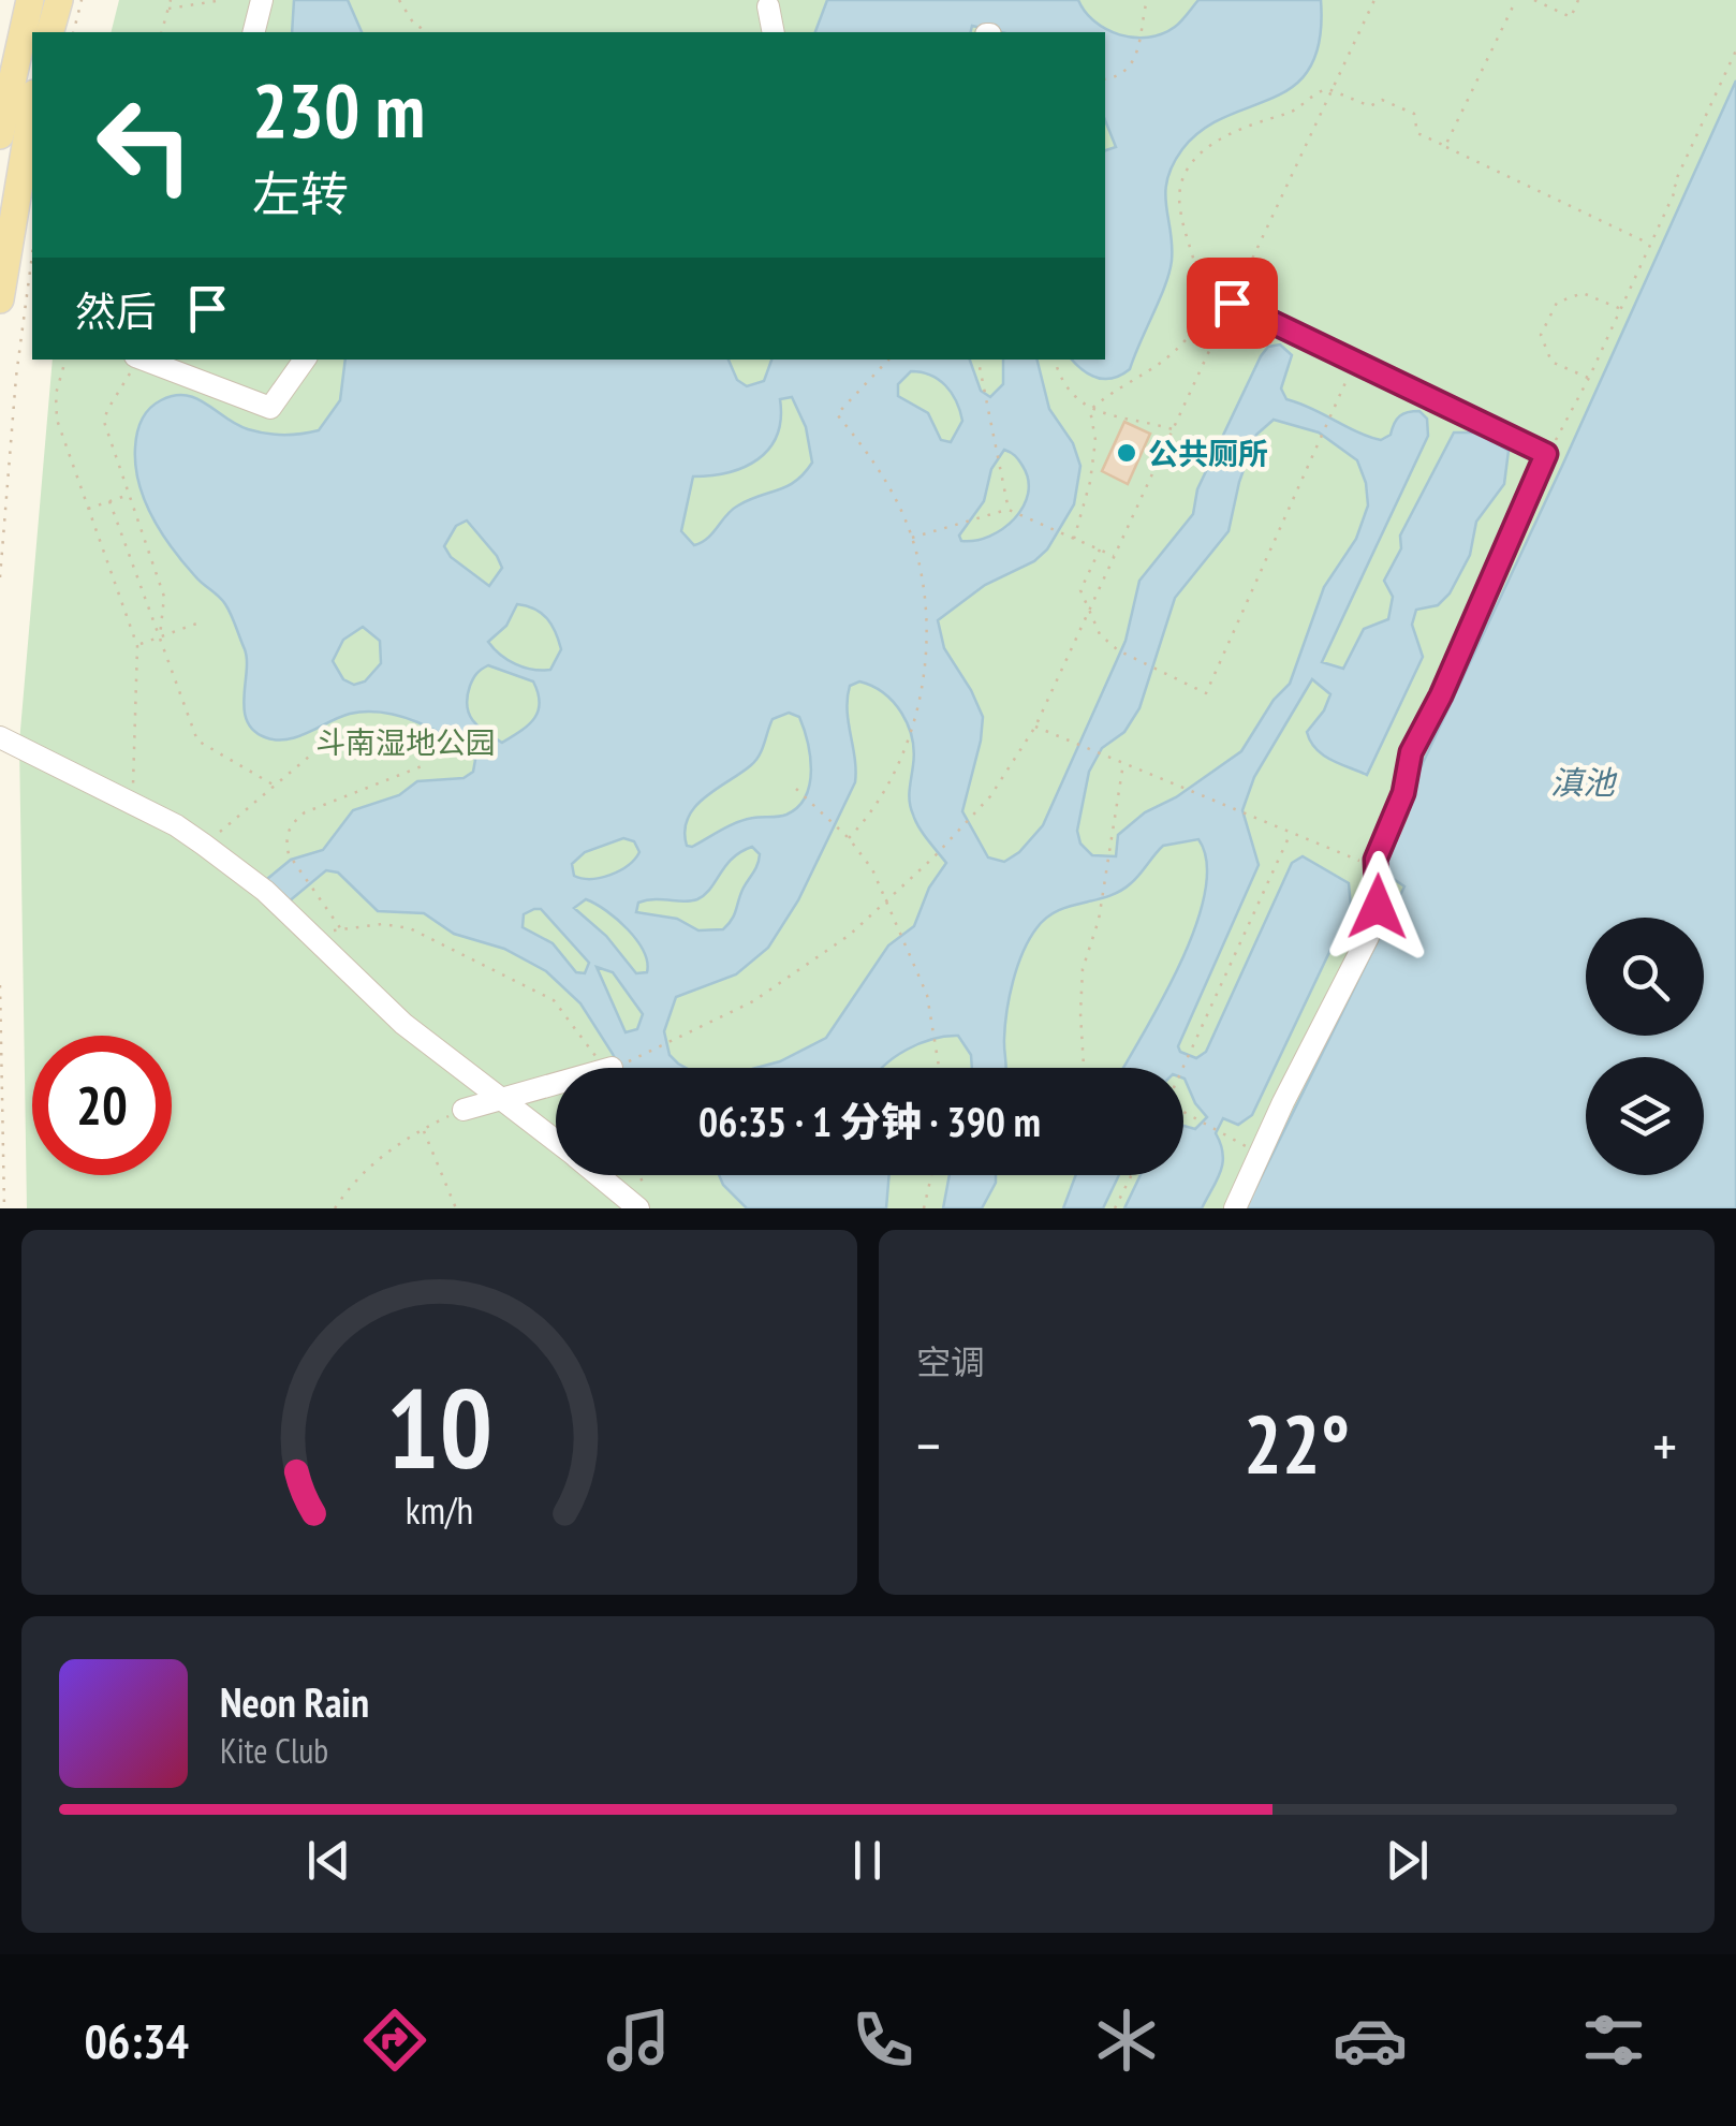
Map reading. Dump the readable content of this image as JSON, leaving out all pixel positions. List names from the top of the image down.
{
  "water": ["滇池"],
  "parks": ["斗南湿地公园"],
  "places": ["公共厕所"],
  "page": {
    "turn": ["230 m", "左转"],
    "then": "然后",
    "limit": "20",
    "trip": "06:35 · 1 分钟 · 390 m",
    "tile": "空调",
    "heat": ["−", "22°", "+"],
    "song": ["Neon Rain", "Kite Club"],
    "tabs": "06:34",
    "gauge": ["10", "km/h"]
  }
}
